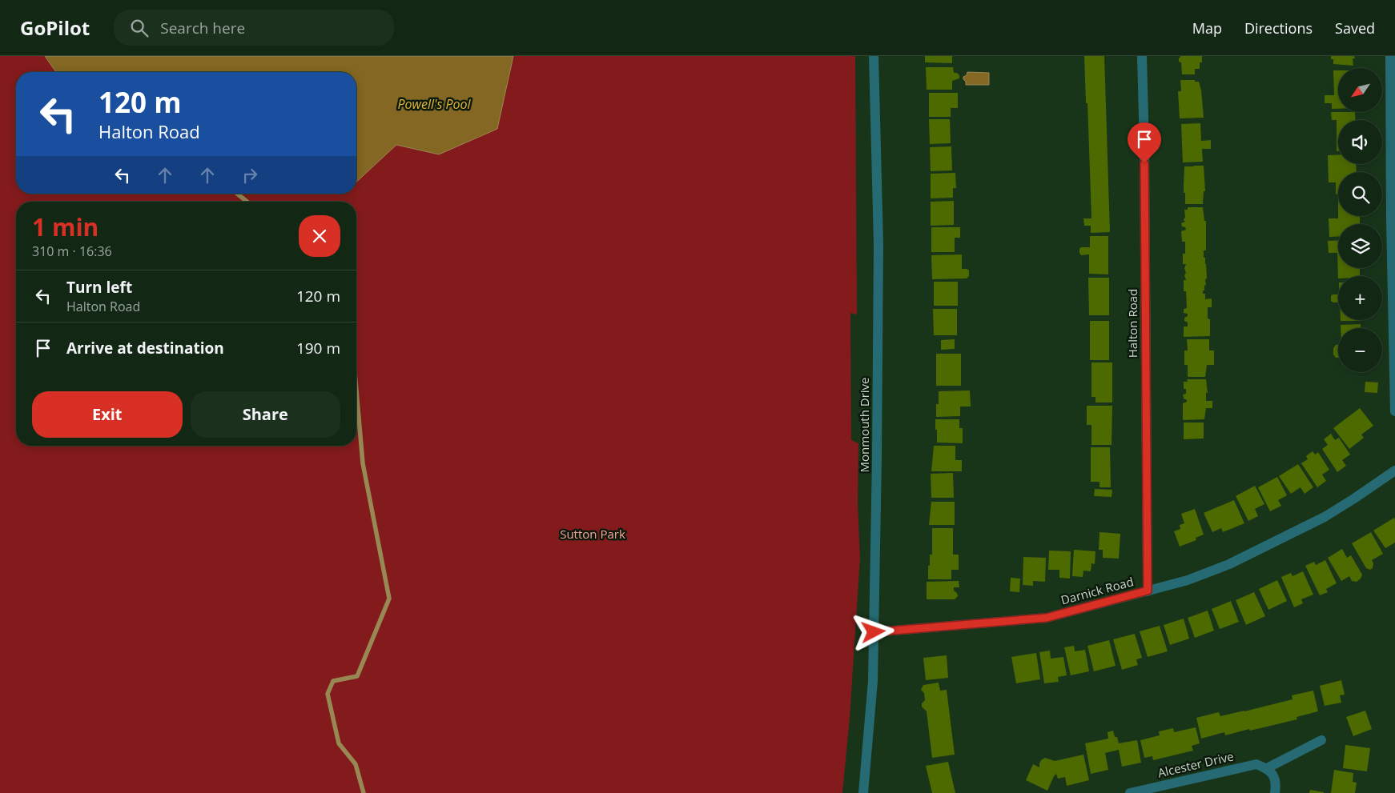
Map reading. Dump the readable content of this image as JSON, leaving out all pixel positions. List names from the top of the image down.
{
  "streets": {
    "street": [
      "Halton Road",
      "Monmouth Drive",
      "Darnick Road",
      "Alcester Drive"
    ]
  },
  "crossings": [
    ["Halton Road", "Darnick Road"],
    ["Monmouth Drive", "Darnick Road"]
  ],
  "water": ["Powell's Pool"],
  "parks": ["Sutton Park"],
  "north": "bottom left",
  "page": {
    "header": "GoPilot",
    "search": "Search here",
    "nav": ["Map", "Directions", "Saved"],
    "map_buttons": ["+", "−"],
    "turn": ["120 m", "Halton Road"],
    "heading": ["1 min", "310 m · 16:36"],
    "list": [
      {
        "name": "Turn left",
        "note": "Halton Road",
        "value": "120 m"
      },
      {
        "name": "Arrive at destination",
        "value": "190 m"
      }
    ],
    "buttons": ["Exit", "Share"]
  }
}
